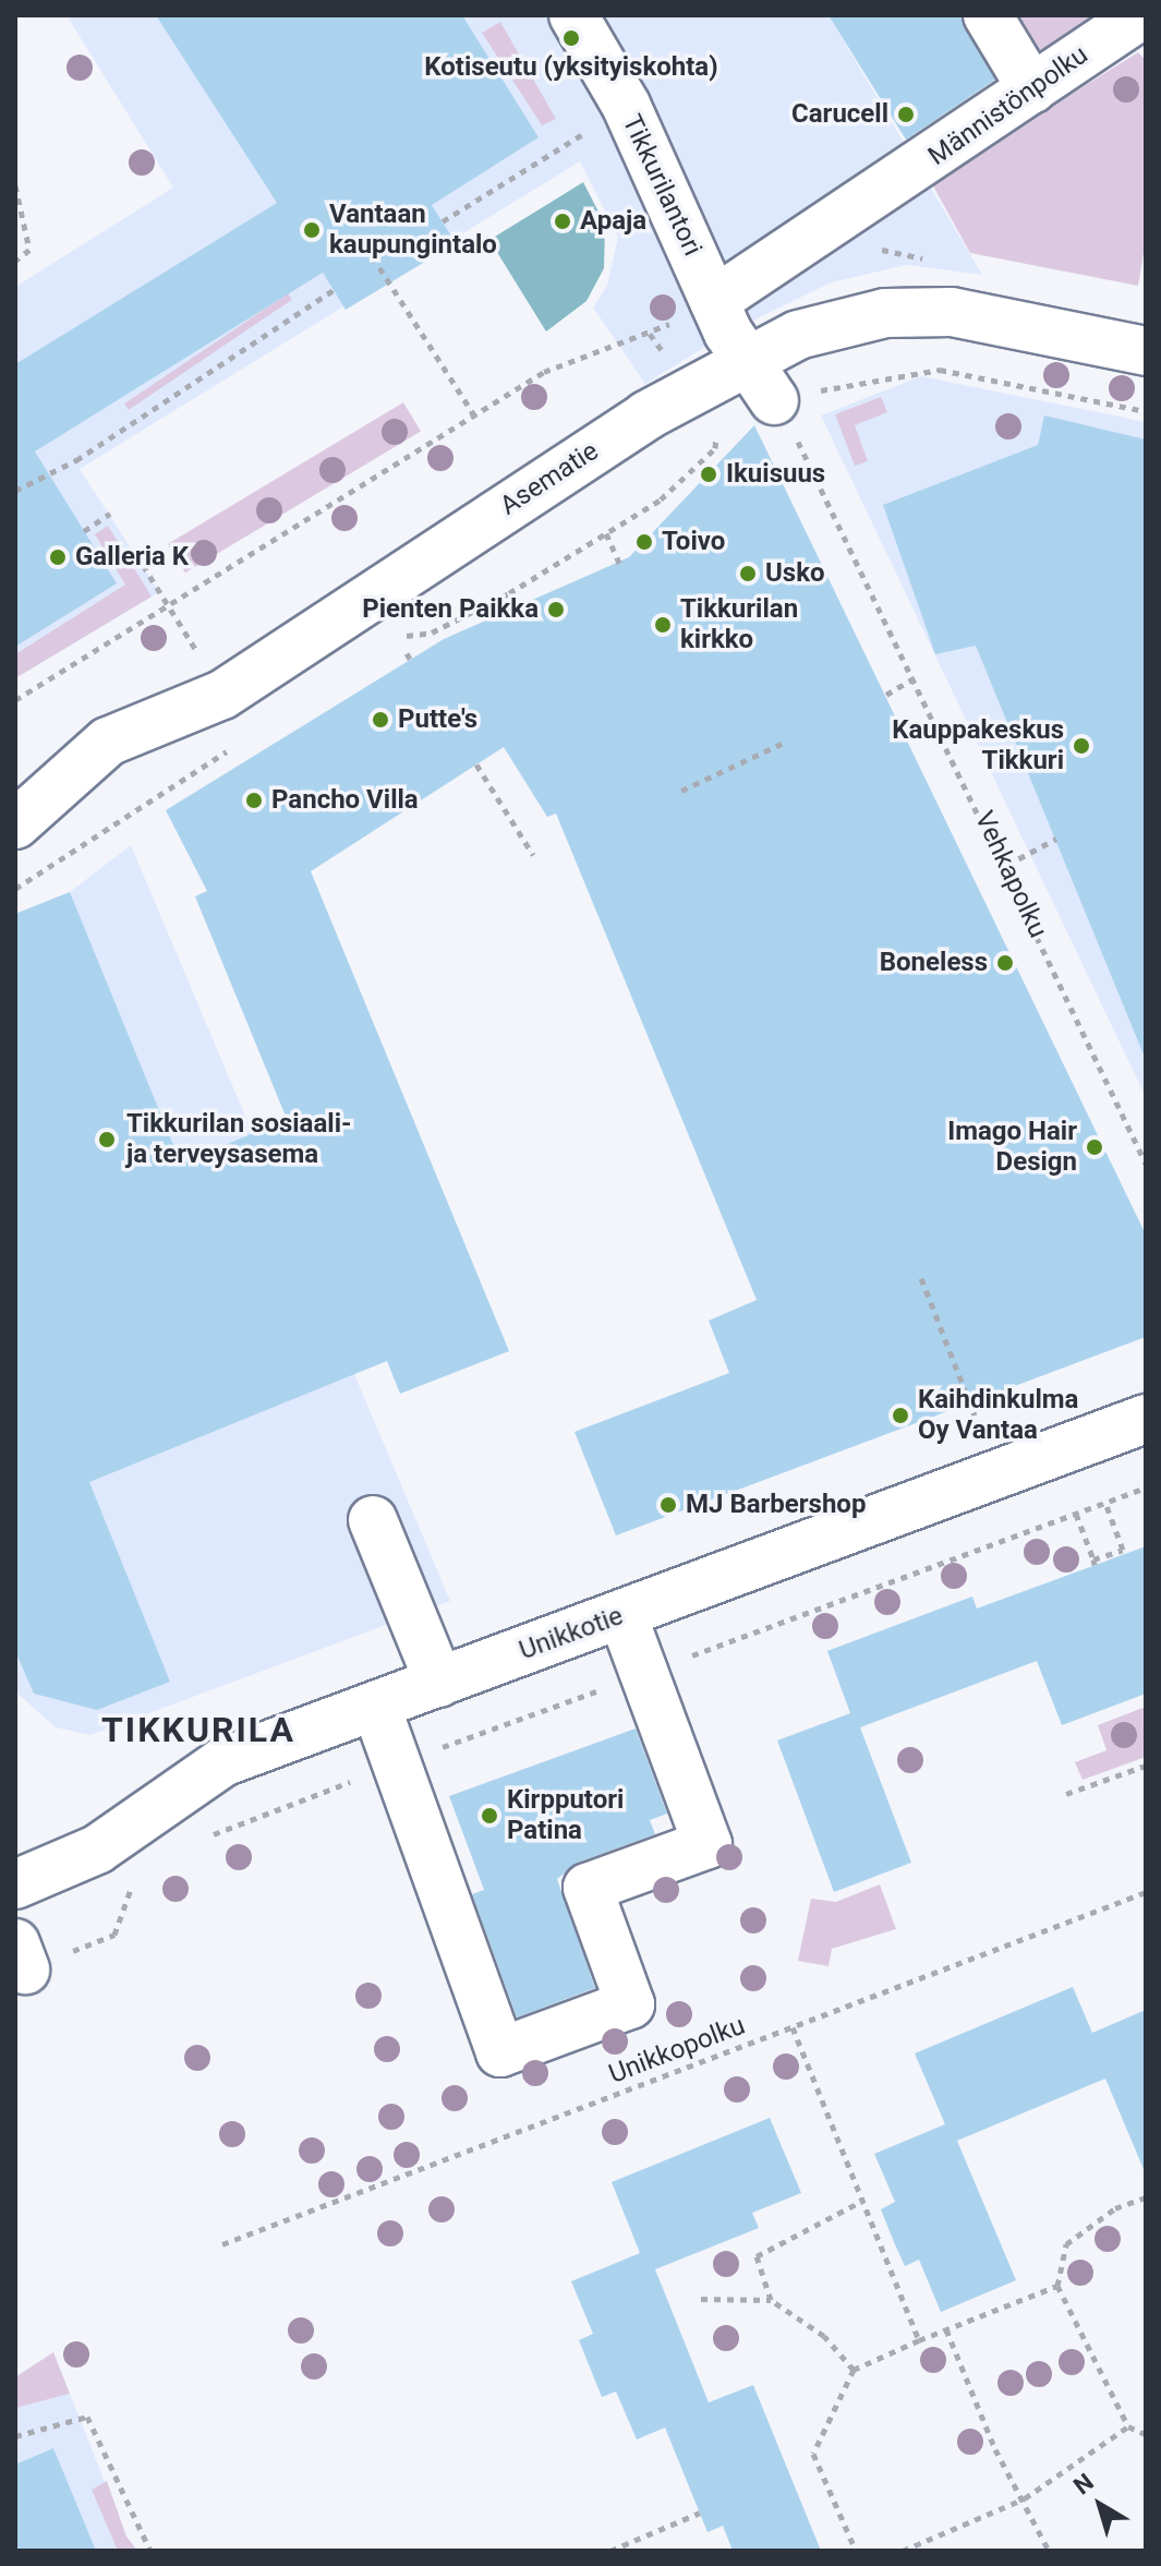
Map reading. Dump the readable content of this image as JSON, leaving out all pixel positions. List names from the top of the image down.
{
  "streets": {
    "street": [
      "Männistönpolku",
      "Tikkurilantori",
      "Asematie",
      "Unikkotie"
    ],
    "path": ["Vehkapolku", "Unikkopolku"]
  },
  "crossings": [
    ["Tikkurilantori", "Asematie"]
  ],
  "districts": ["TIKKURILA"],
  "places": [
    "Kotiseutu (yksityiskohta)",
    "Carucell",
    "Apaja",
    "Vantaan kaupungintalo",
    "Ikuisuus",
    "Toivo",
    "Galleria K",
    "Usko",
    "Pienten Paikka",
    "Tikkurilan kirkko",
    "Putte's",
    "Kauppakeskus Tikkuri",
    "Pancho Villa",
    "Boneless",
    "Tikkurilan sosiaali- ja terveysasema",
    "Imago Hair Design",
    "Kaihdinkulma Oy Vantaa",
    "MJ Barbershop",
    "Kirpputori Patina"
  ],
  "north": "top left"
}
